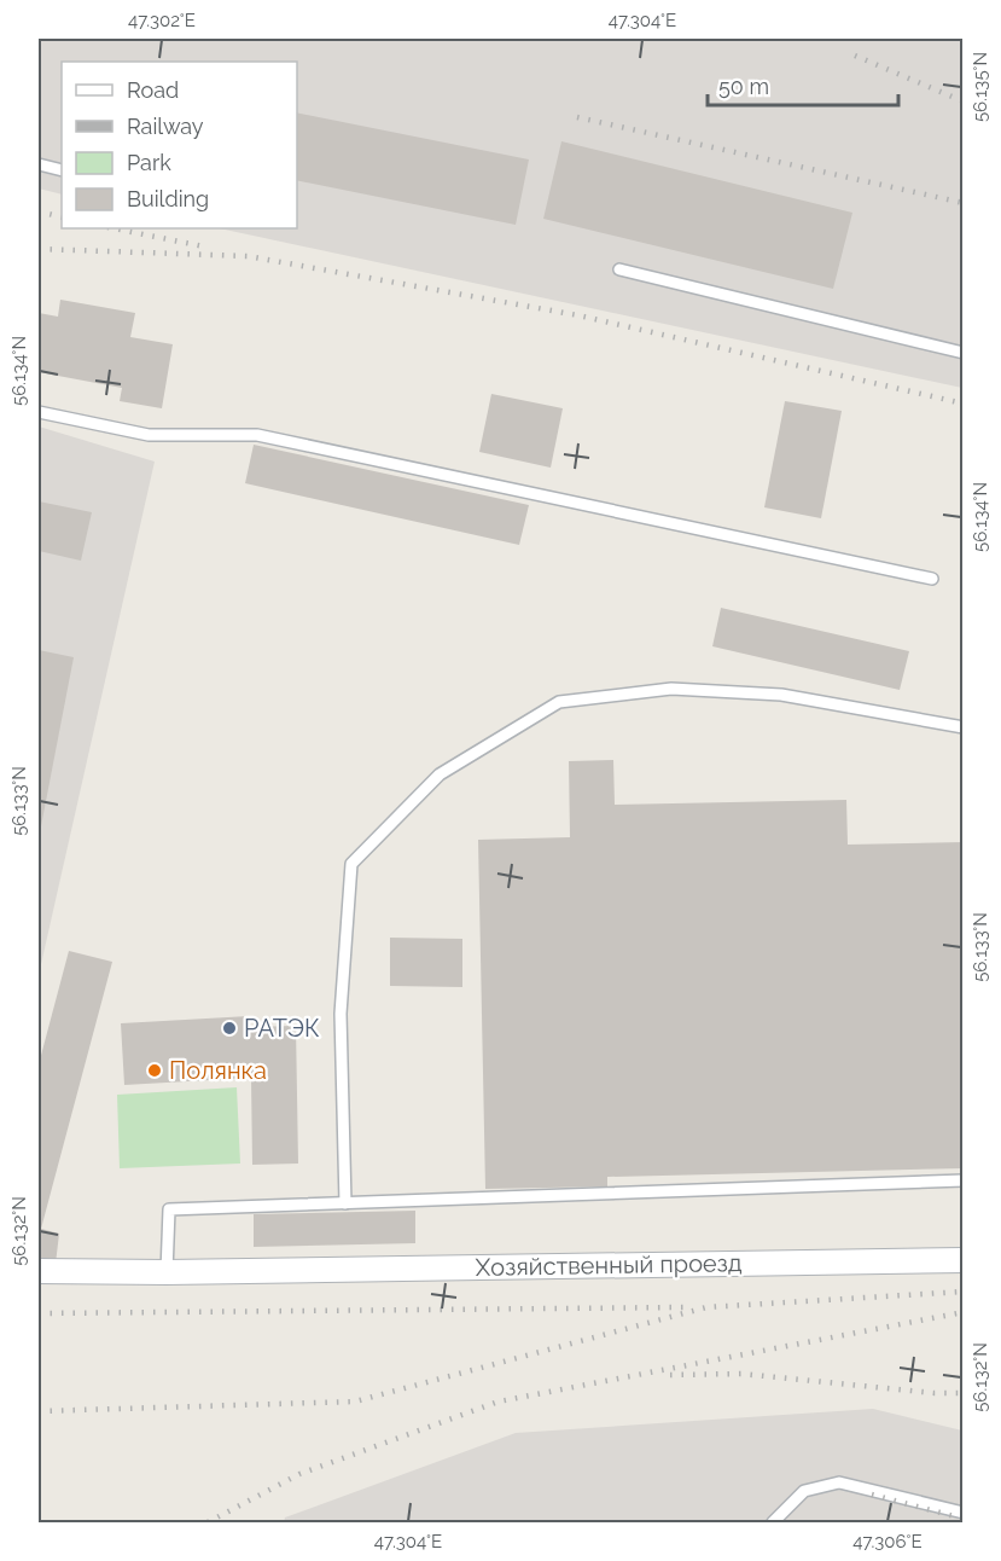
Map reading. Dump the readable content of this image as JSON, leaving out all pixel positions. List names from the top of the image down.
{
  "streets": {
    "street": ["Хозяйственный проезд"]
  },
  "places": ["РАТЭК", "Полянка"],
  "legend": [
    "Road",
    "Railway",
    "Park",
    "Building"
  ],
  "scale_bar": "50 m",
  "coordinates": [
    "47.302°E",
    "47.304°E",
    "56.135°N",
    "56.134°N",
    "56.133°N",
    "56.132°N",
    "47.306°E"
  ]
}
